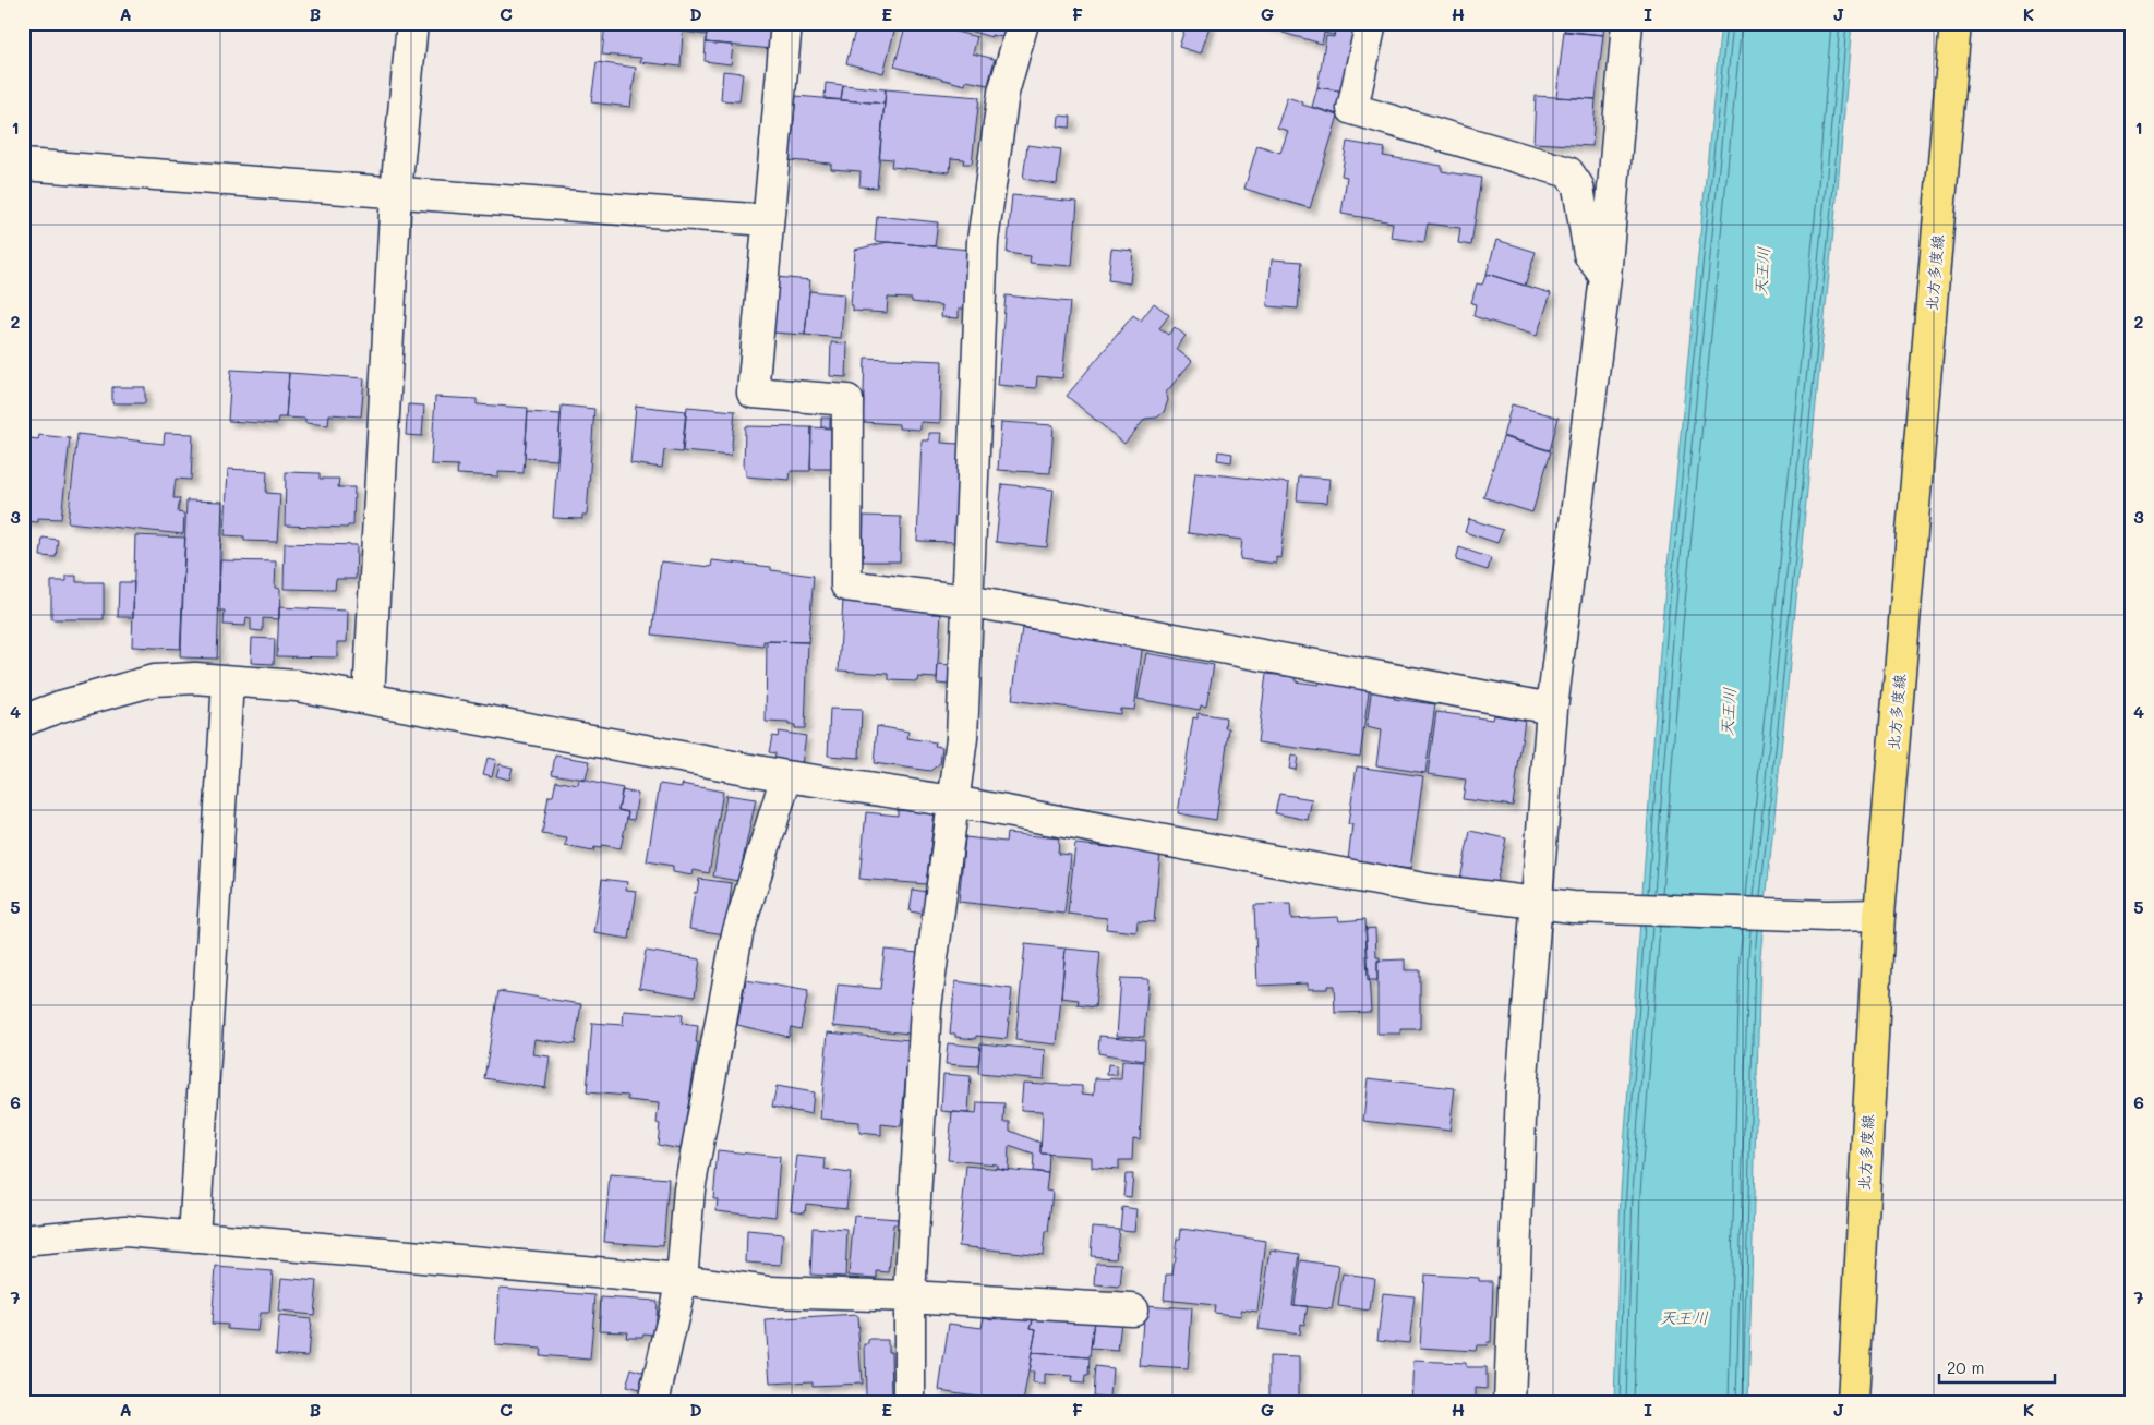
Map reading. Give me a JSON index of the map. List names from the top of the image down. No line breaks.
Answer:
{"streets":{"main road":["北方多度線"]},"water":["天王川"],"scale_bar":"20 m","grid":{"columns":["A","B","C","D","E","F","G","H","I","J","K"],"rows":["1","2","3","4","5","6","7"]}}
